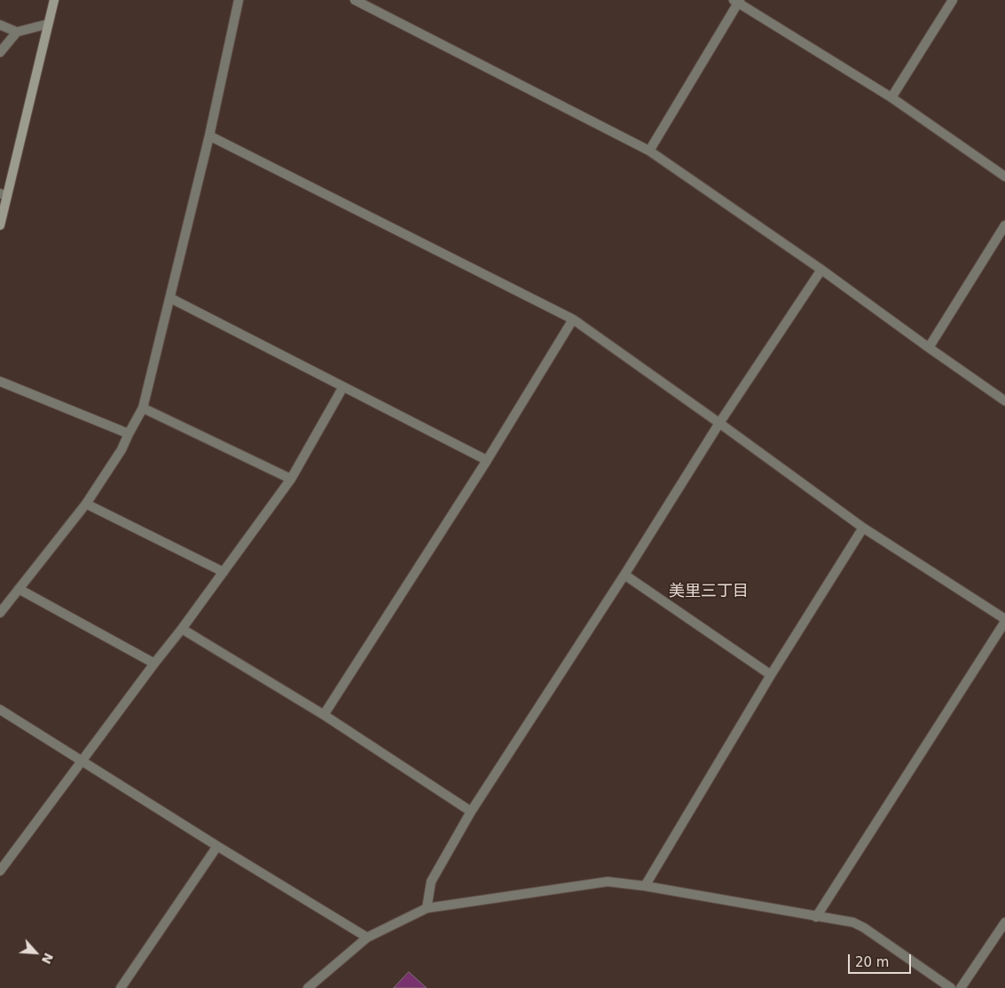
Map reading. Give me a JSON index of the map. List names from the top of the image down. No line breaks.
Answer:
{"districts":["美里三丁目"],"scale_bar":"20 m","north":"bottom right"}
